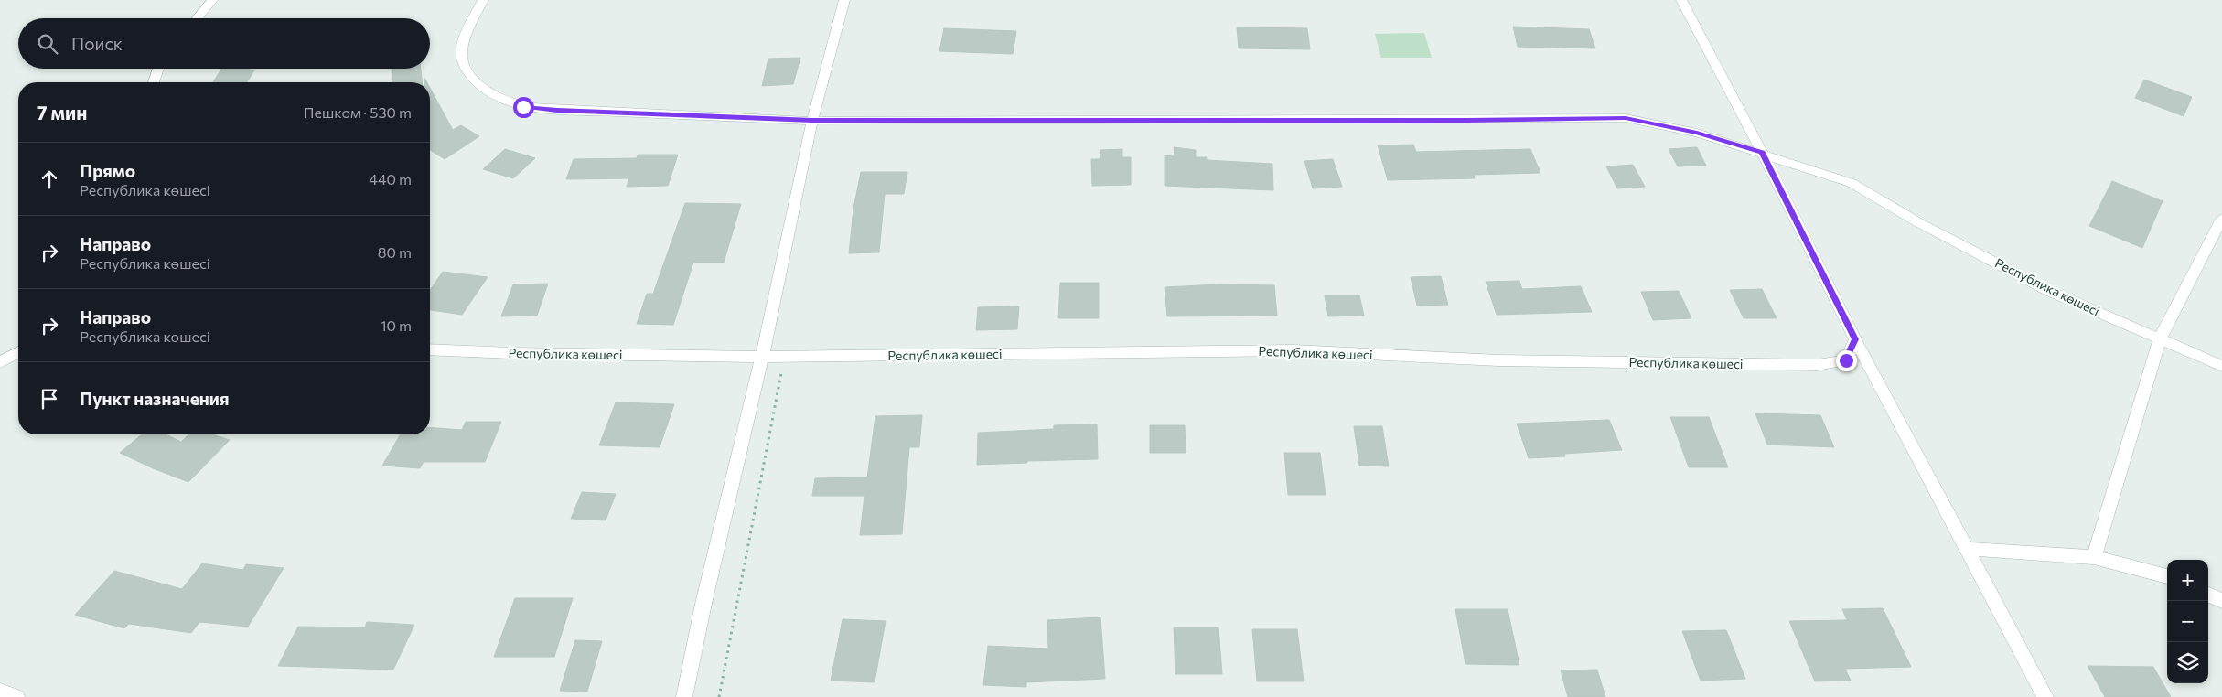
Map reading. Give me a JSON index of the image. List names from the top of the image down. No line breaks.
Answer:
{"streets":{"street":["Республика көшесі"]},"page":{"search":"Поиск","heading":["7 мин","Пешком · 530 m"],"list":[["Прямо","Республика көшесі","440 m"],["Направо","Республика көшесі","80 m"],["Направо","Республика көшесі","10 m"],"Пункт назначения"],"map_buttons":["+","−"]}}
